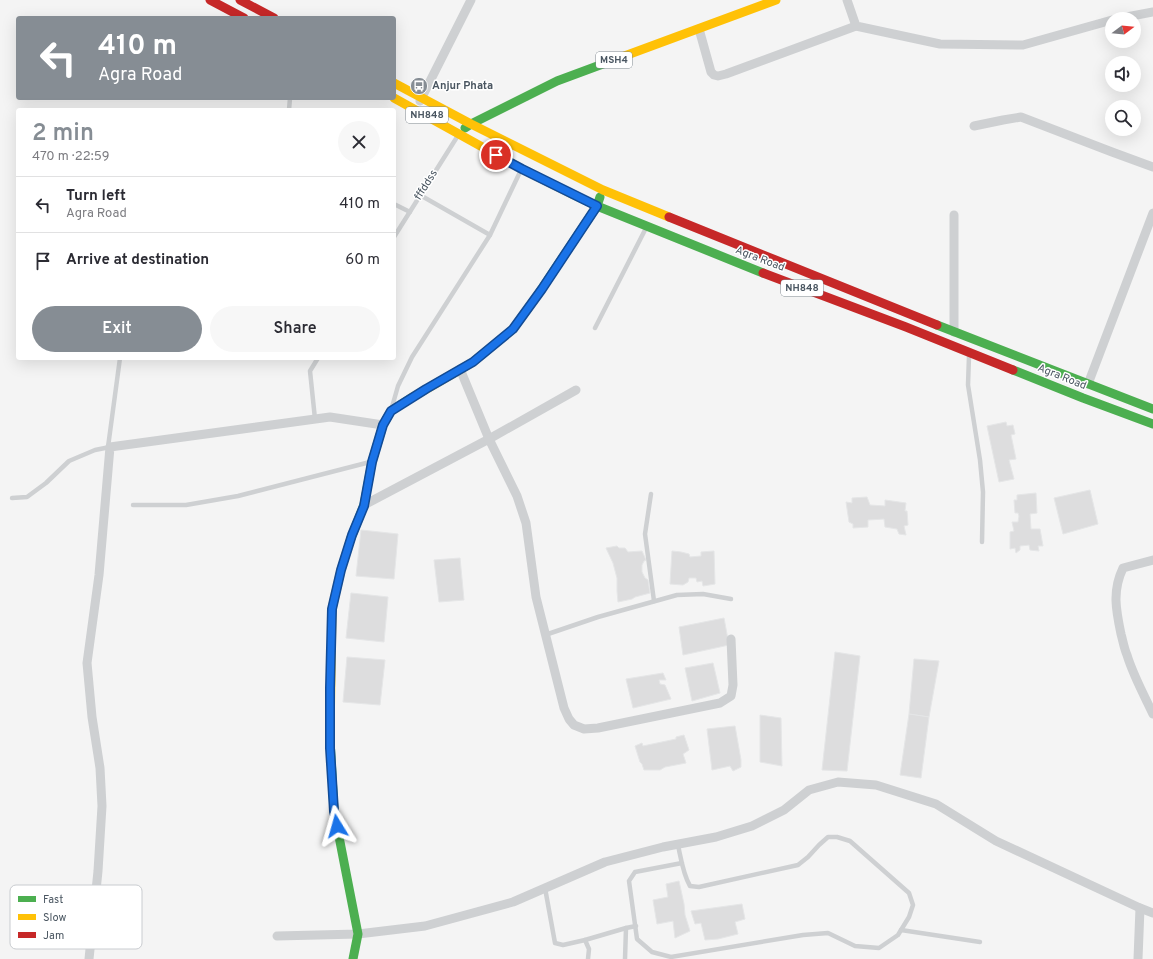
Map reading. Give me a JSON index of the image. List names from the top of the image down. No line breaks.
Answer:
{"streets":{"main road":["MSH4","NH848","Agra Road"],"lane":["fffddss"]},"crossings":[["MSH4","NH848"],["MSH4","fffddss"],["MSH4","Agra Road"],["NH848","Agra Road"],["fffddss","Agra Road"]],"places":{"bus stop":["Anjur Phata"]},"legend":["Fast","Slow","Jam"],"north":"right","page":{"turn":["410 m","Agra Road"],"heading":["2 min","470 m · 22:59"],"list":[{"name":"Turn left","note":"Agra Road","value":"410 m"},{"name":"Arrive at destination","value":"60 m"}],"buttons":["Exit","Share"]}}
